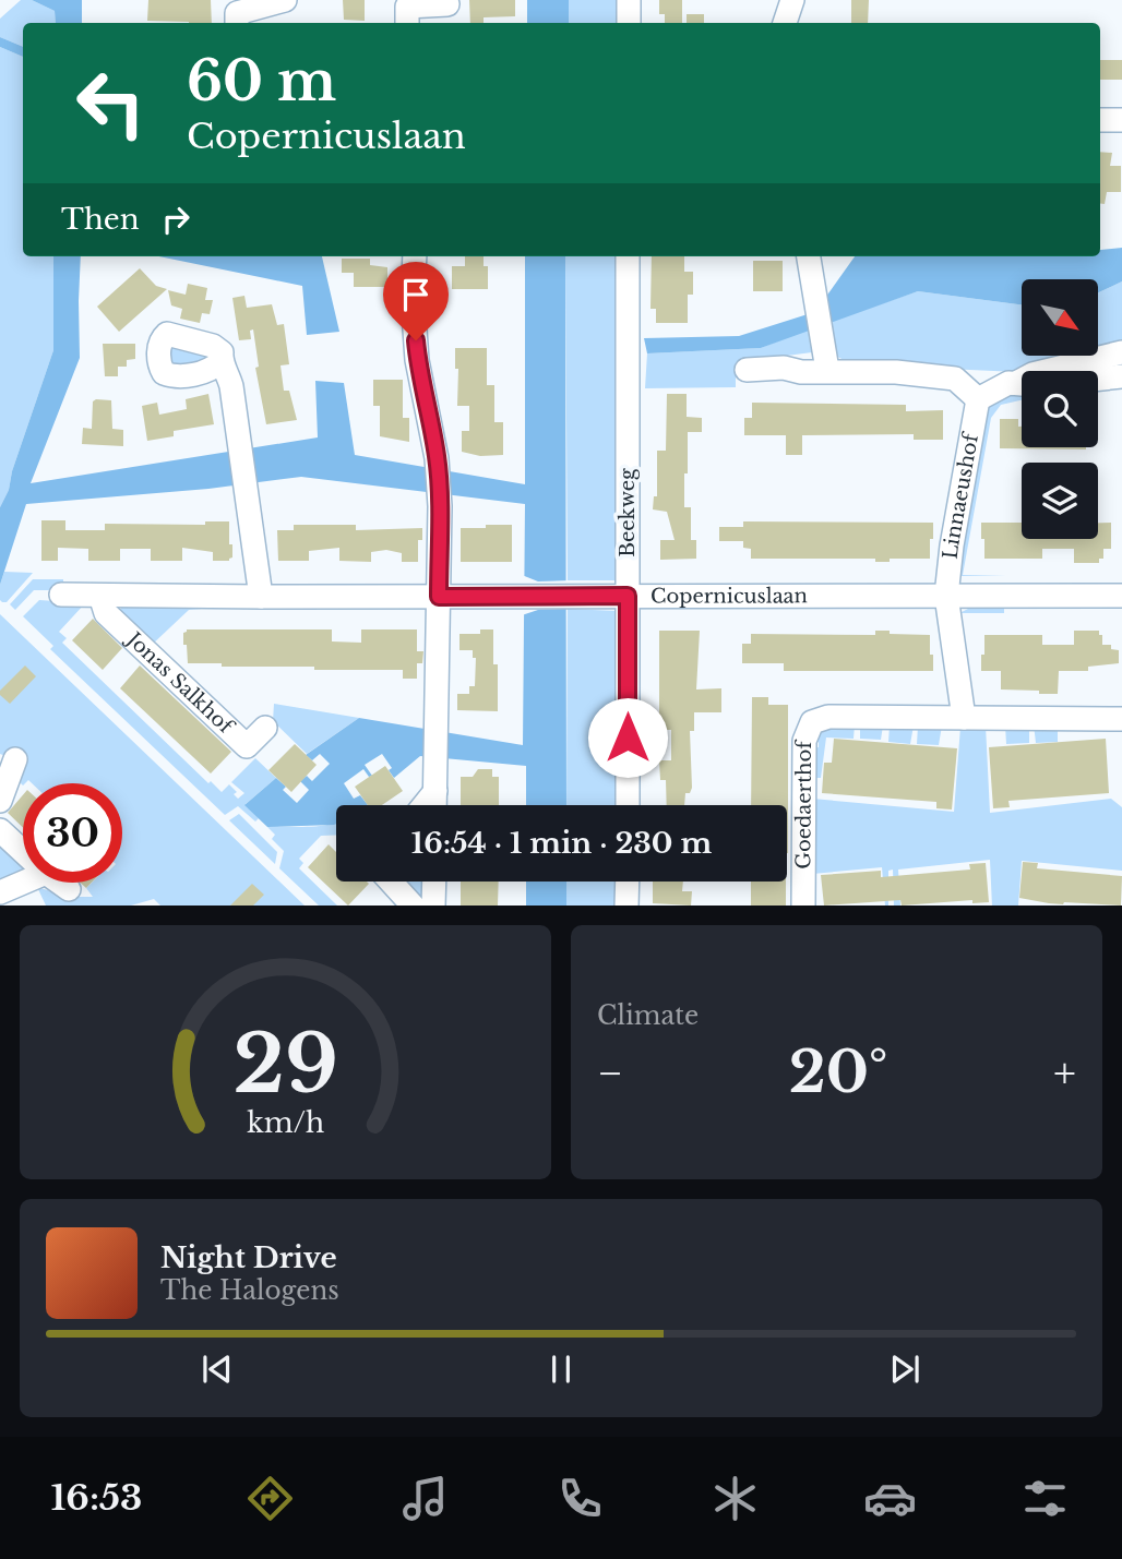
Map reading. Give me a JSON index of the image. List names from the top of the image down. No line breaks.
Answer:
{"streets":{"street":["Linnaeushof","Beekweg","Copernicuslaan","Jonas Salkhof","Goedaerthof"]},"crossings":[["Linnaeushof","Copernicuslaan"],["Beekweg","Copernicuslaan"],["Copernicuslaan","Jonas Salkhof"]],"north":"bottom right","page":{"turn":["60 m","Copernicuslaan"],"then":"Then","limit":"30","trip":"16:54 · 1 min · 230 m","tile":"Climate","heat":["−","20°","+"],"song":["Night Drive","The Halogens"],"tabs":"16:53","gauge":["29","km/h"]}}
